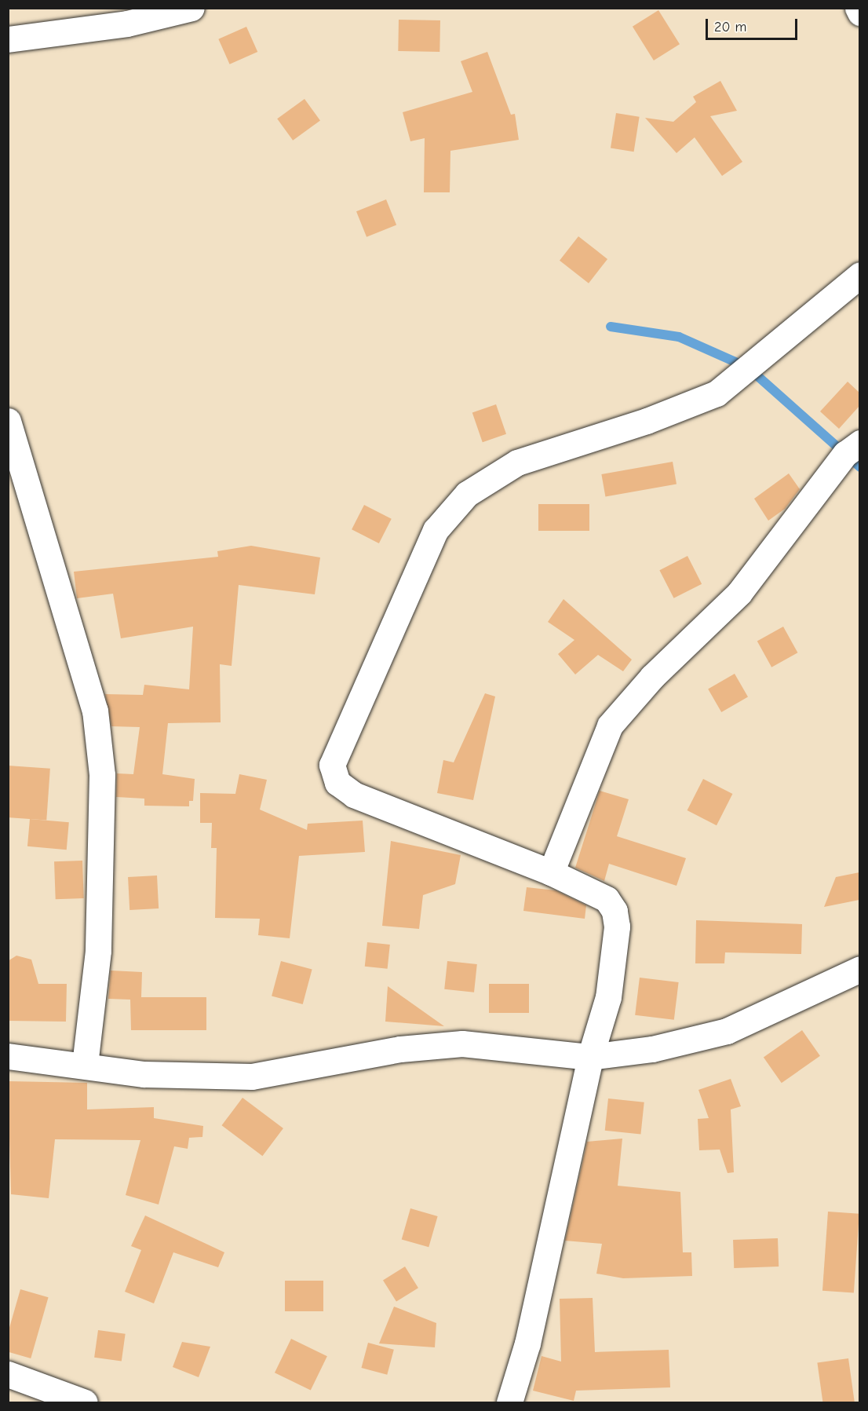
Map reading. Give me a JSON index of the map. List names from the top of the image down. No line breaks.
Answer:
{"scale_bar":"20 m"}
